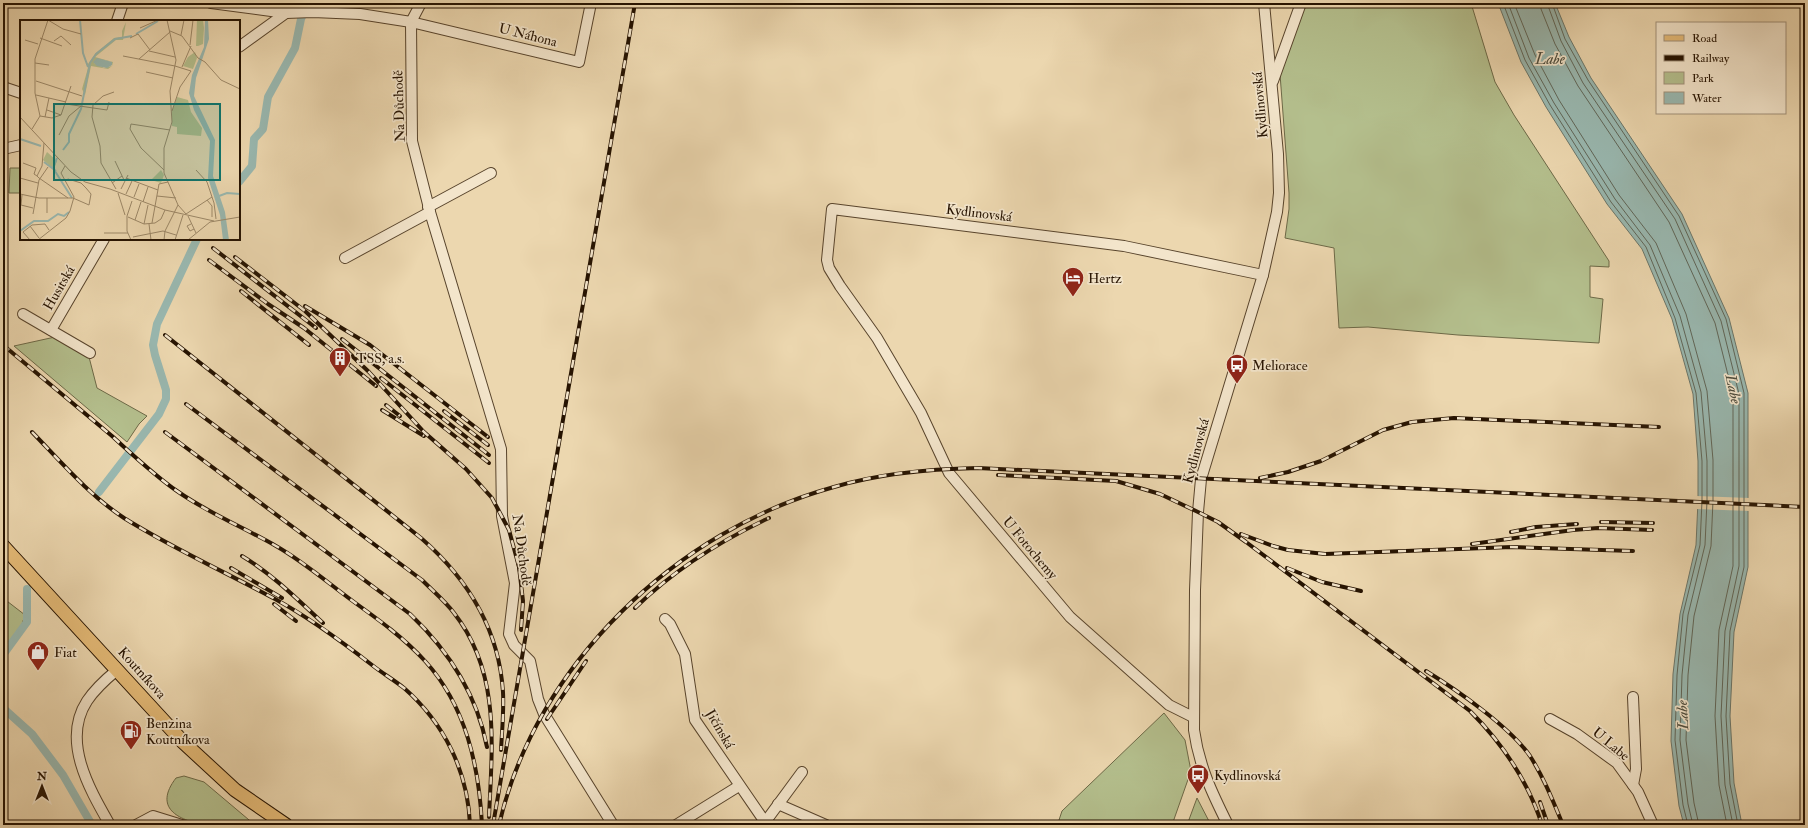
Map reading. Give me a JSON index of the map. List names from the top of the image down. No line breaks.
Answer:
{"streets":{"main road":["Koutníkova"],"street":["U Náhona","Kydlinovská","Na Důchodě","Husitská","U Fotochemy","Jičínská","U Labe"]},"crossings":[["U Náhona","Na Důchodě"],["Kydlinovská","U Fotochemy"]],"water":["Labe"],"places":{"hotel":["Hertz"],"building":["TSS, a.s."],"bus stop":["Meliorace","Kydlinovská"],"shop":["Fiat"],"fuel station":["Benzina Koutníkova"]},"legend":["Road","Railway","Park","Water"],"north":"top"}
